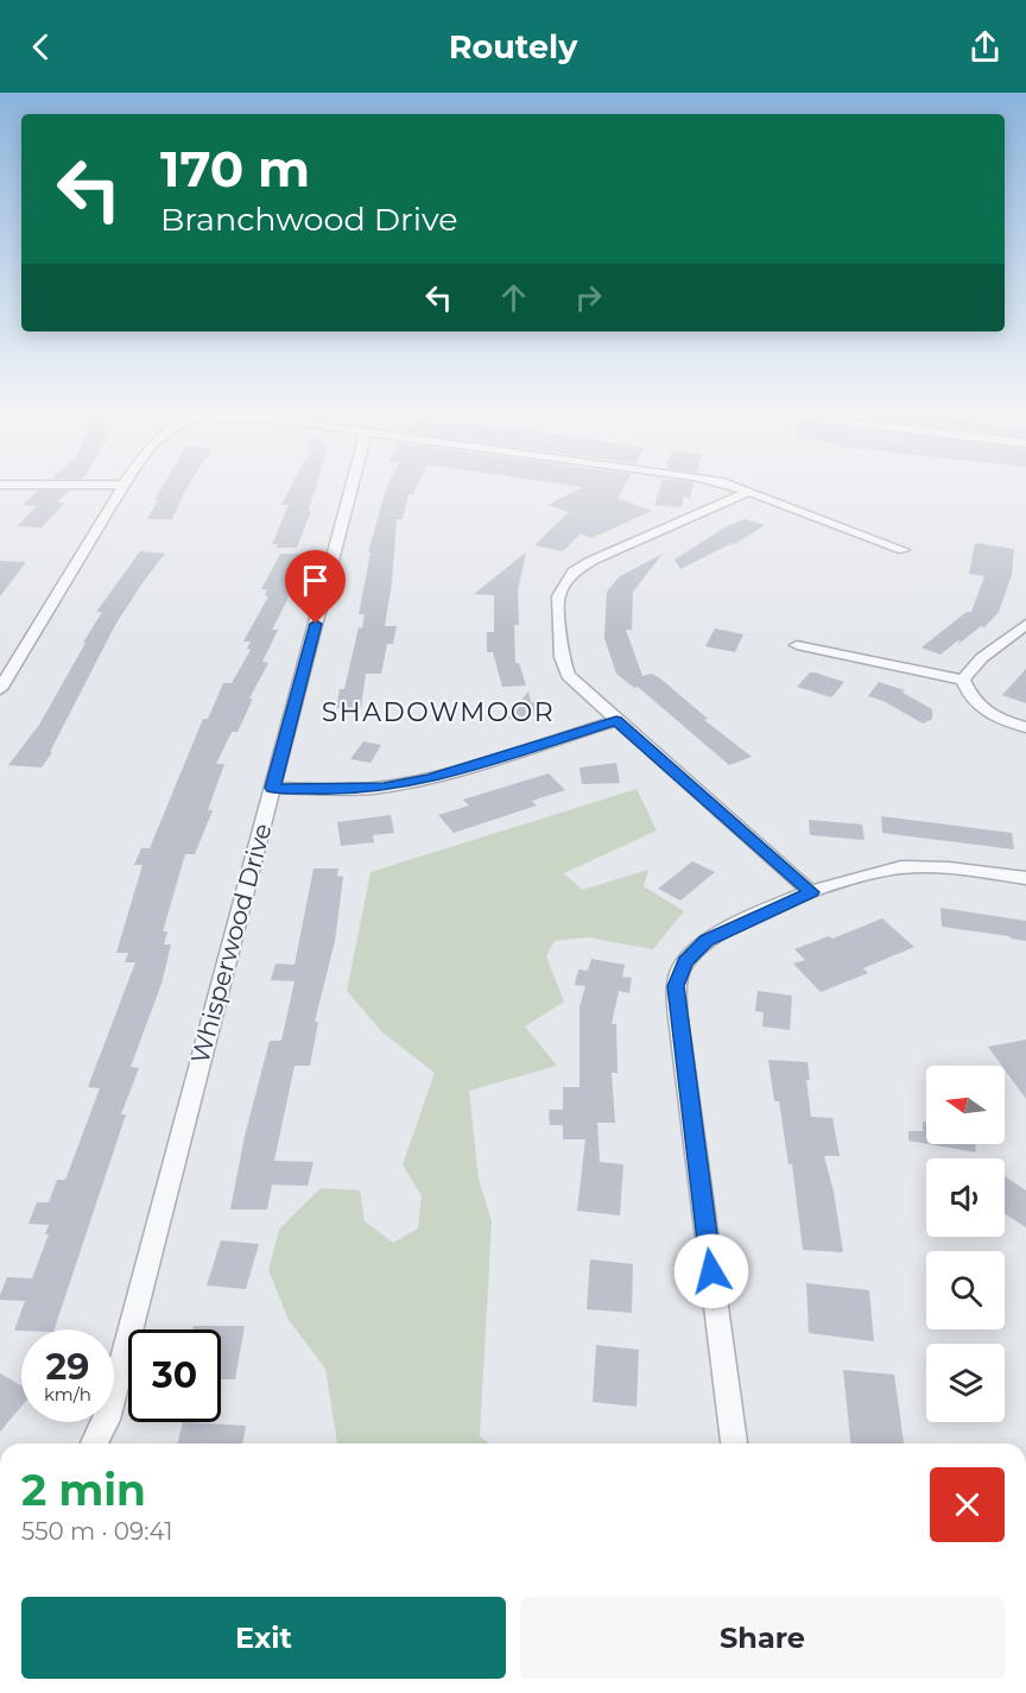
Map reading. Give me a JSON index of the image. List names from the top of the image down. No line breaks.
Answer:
{"streets":{"street":["Whisperwood Drive"]},"districts":["SHADOWMOOR"],"north":"left","page":{"header":"Routely","turn":["170 m","Branchwood Drive"],"speed":"29 km/h","limit":"30","heading":["2 min","550 m · 09:41"],"buttons":["Exit","Share"]}}
